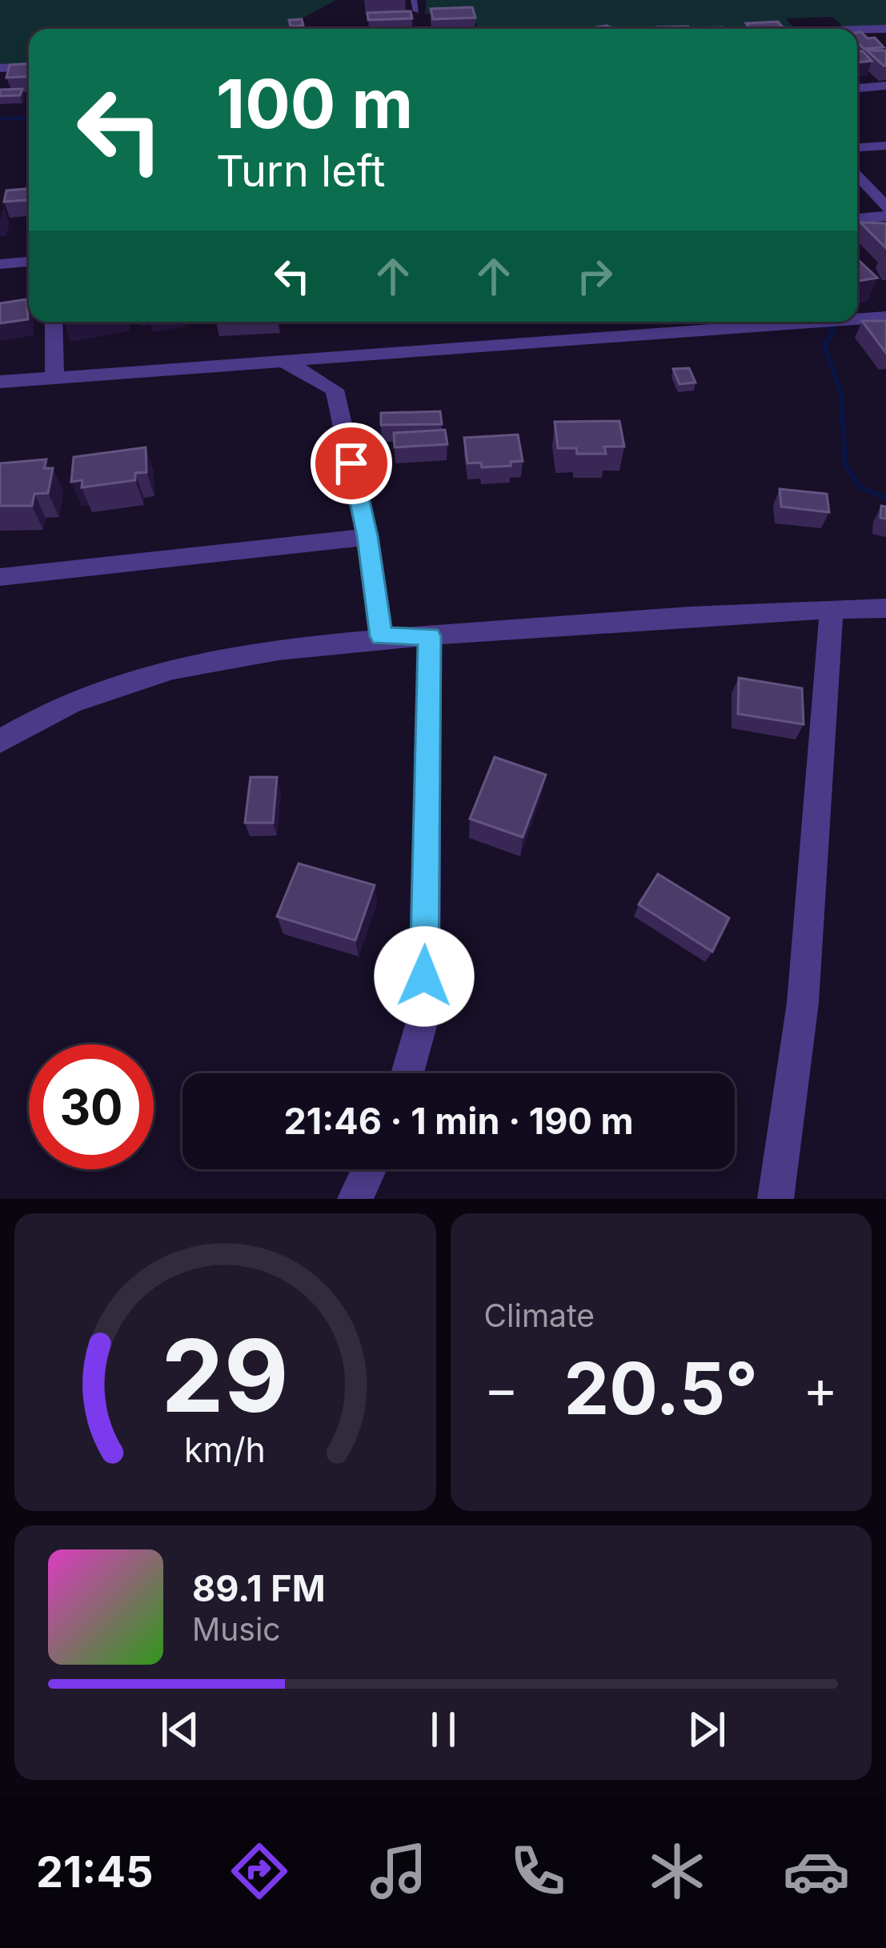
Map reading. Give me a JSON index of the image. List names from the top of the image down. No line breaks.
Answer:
{"page":{"turn":["100 m","Turn left"],"limit":"30","trip":"21:46 · 1 min · 190 m","tile":"Climate","heat":["−","20.5°","+"],"song":["89.1 FM","Music"],"tabs":"21:45","gauge":["29","km/h"]}}
